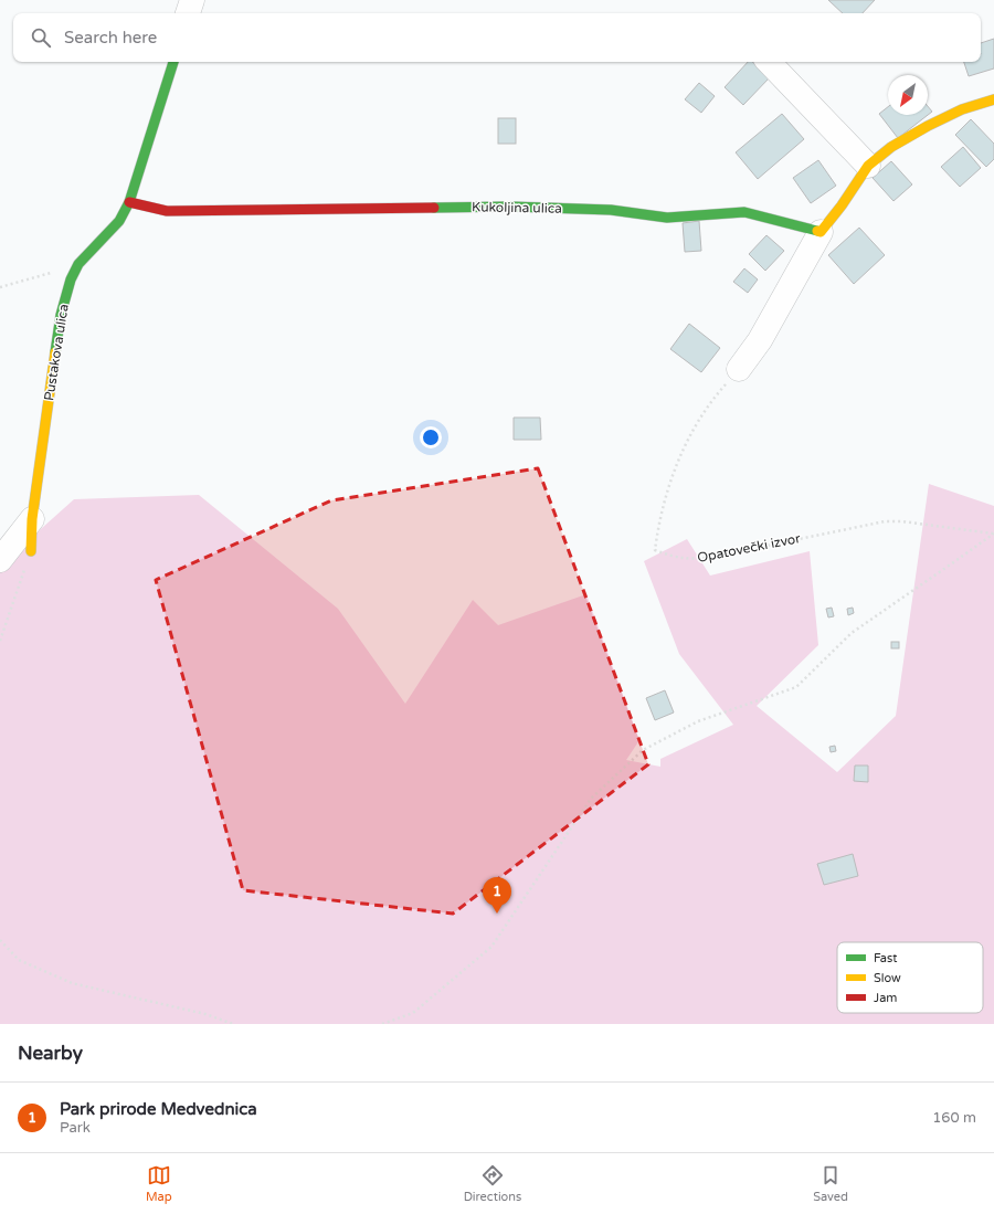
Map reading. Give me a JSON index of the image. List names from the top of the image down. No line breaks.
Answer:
{"streets":{"street":["Kukoljina ulica","Pustakova ulica"],"path":["Opatovečki izvor"]},"crossings":[["Kukoljina ulica","Pustakova ulica"]],"legend":["Fast","Slow","Jam"],"north":"bottom left","page":{"search":"Search here","pins":"1","heading":"Nearby","list":[{"mark":"1","name":"Park prirode Medvednica","note":"Park","value":"160 m"}],"nav":["Map","Directions","Saved"]}}
